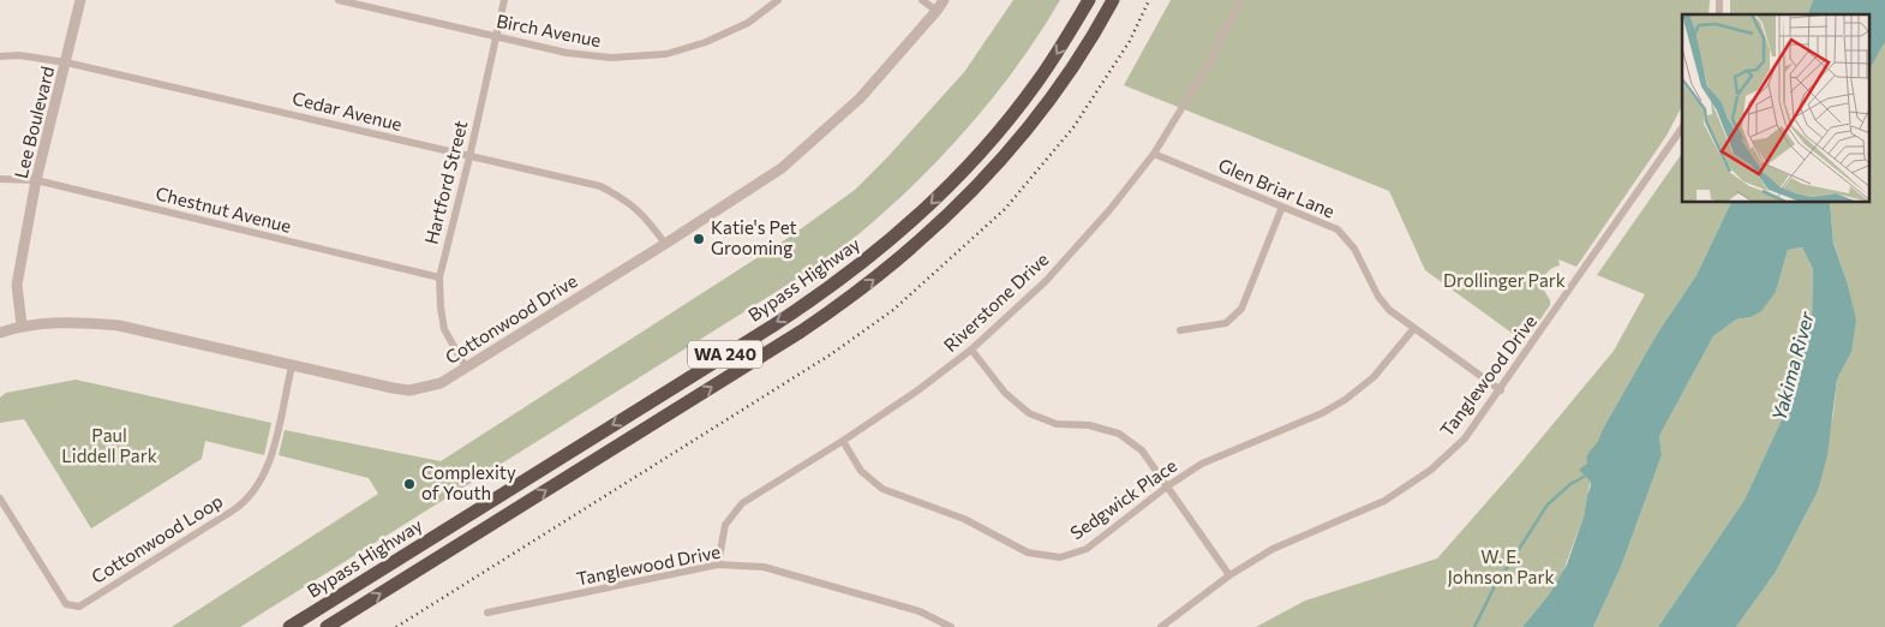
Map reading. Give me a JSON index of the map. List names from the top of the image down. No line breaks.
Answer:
{"streets":{"highway":["Bypass Highway","WA 240"],"street":["Birch Avenue","Cedar Avenue","Lee Boulevard","Hartford Street","Glen Briar Lane","Chestnut Avenue","Riverstone Drive","Cottonwood Drive","Tanglewood Drive","Sedgwick Place","Cottonwood Loop"]},"crossings":[["Birch Avenue","Hartford Street"],["Cedar Avenue","Lee Boulevard"],["Cedar Avenue","Hartford Street"],["Cedar Avenue","Cottonwood Drive"],["Lee Boulevard","Chestnut Avenue"],["Lee Boulevard","Cottonwood Drive"],["Hartford Street","Chestnut Avenue"],["Hartford Street","Cottonwood Drive"],["Glen Briar Lane","Riverstone Drive"],["Glen Briar Lane","Tanglewood Drive"],["Glen Briar Lane","Sedgwick Place"],["Riverstone Drive","Tanglewood Drive"],["Riverstone Drive","Sedgwick Place"],["Cottonwood Drive","Cottonwood Loop"]],"water":["Yakima River"],"parks":["Drollinger Park","Paul Liddell Park","W. E. Johnson Park"],"places":["Katie's Pet Grooming","Complexity of Youth"]}
